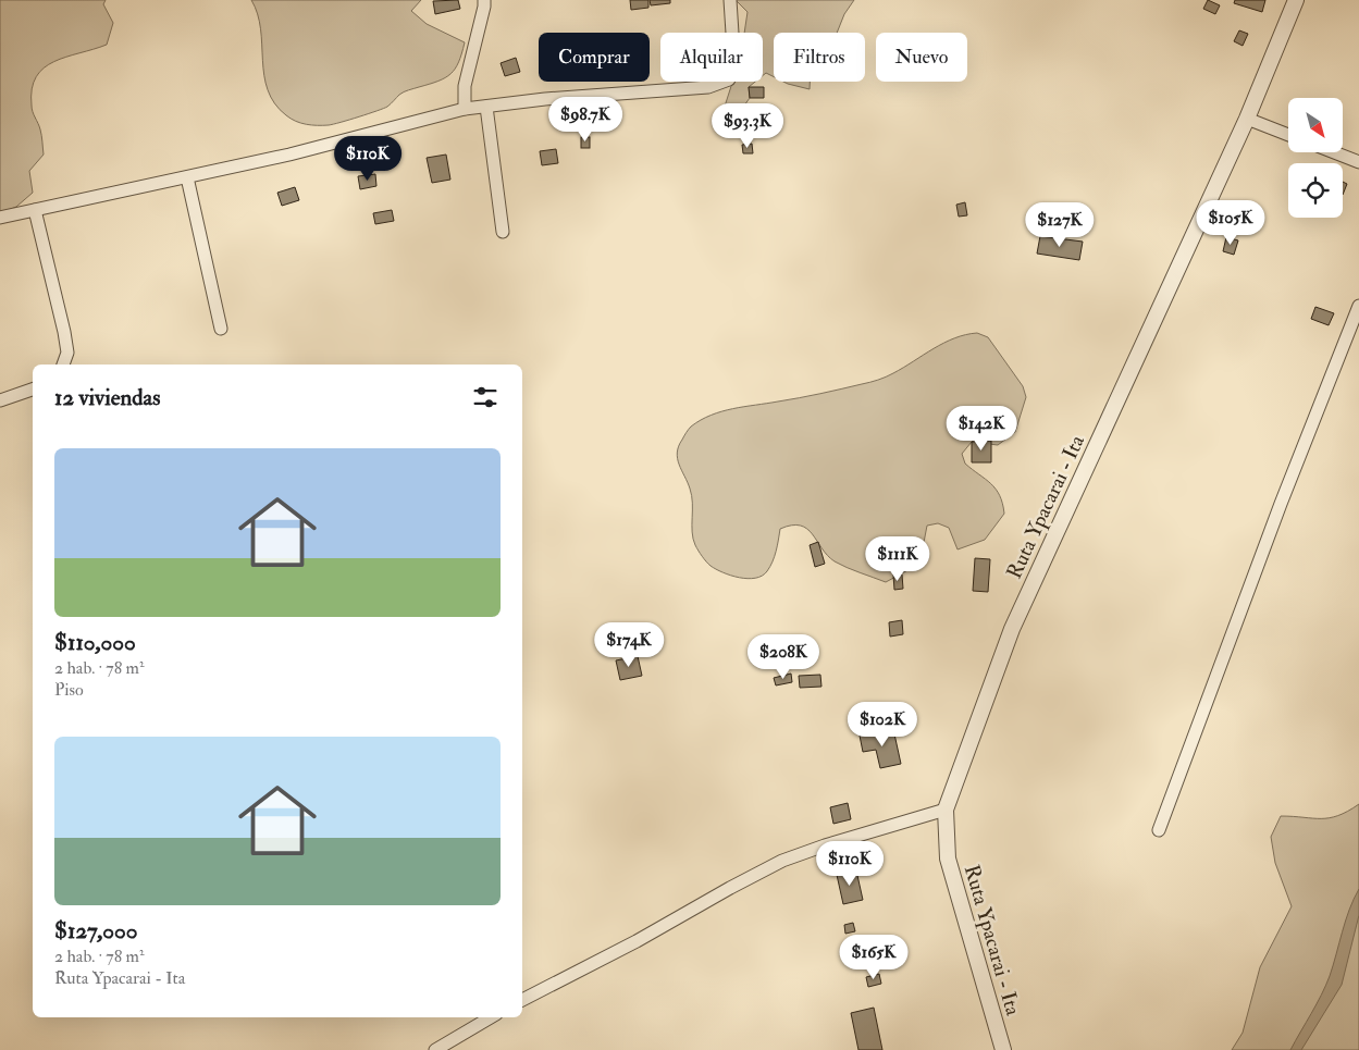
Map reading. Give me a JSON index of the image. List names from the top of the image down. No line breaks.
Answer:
{"streets":{"street":["Ruta Ypacarai - Ita"]},"north":"bottom right","page":{"chip":["Comprar","Alquilar","Filtros","Nuevo"],"price":["$98.7K","$93.3K","$110K","$105K","$127K","$142K","$111K","$174K","$208K","$102K","$110K","$165K"],"heading":"12 viviendas","list":[{"name":"$110,000","note":"2 hab. · 78 m² · Piso"},{"name":"$127,000","note":"2 hab. · 78 m² · Ruta Ypacarai - Ita"}]}}
